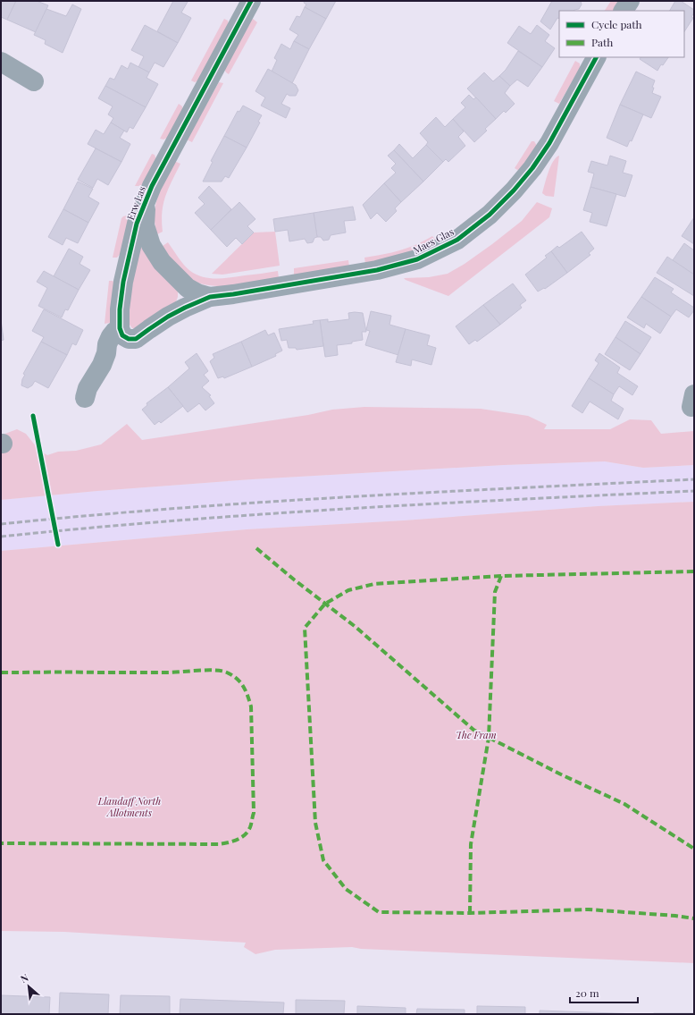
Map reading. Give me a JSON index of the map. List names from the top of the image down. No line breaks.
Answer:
{"streets":{"street":["Erw Las","Maes Glas"]},"crossings":[["Erw Las","Maes Glas"]],"parks":["The Fram","Llandaff North Allotments"],"legend":["Cycle path","Path"],"scale_bar":"20 m","north":"top left"}
